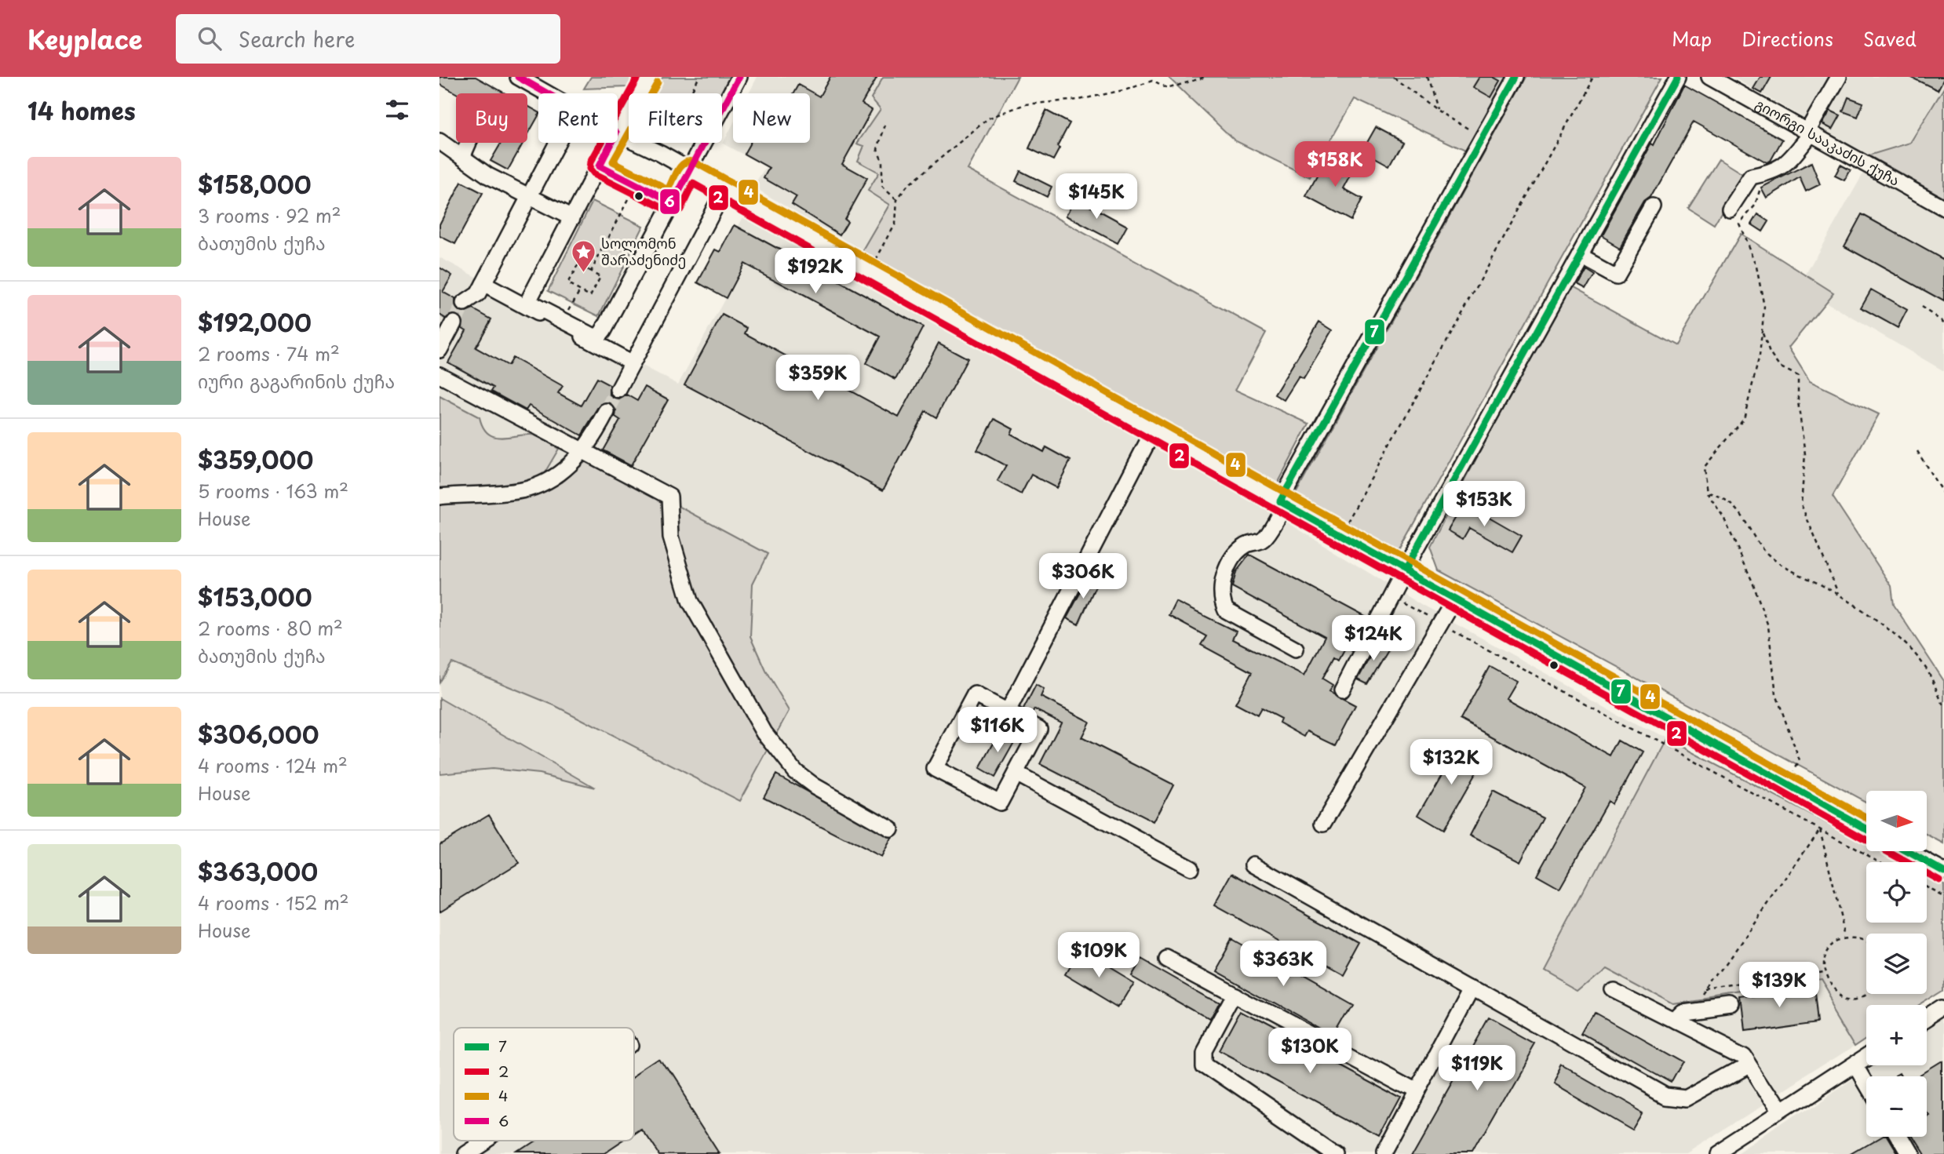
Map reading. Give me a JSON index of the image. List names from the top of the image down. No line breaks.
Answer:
{"streets":{"street":["გიორგი სააკაძის ქუჩა"]},"places":{"place":["სოლომონ შარაძენიძე"]},"lines":["transit line 7","transit line 2","transit line 6","transit line 4"],"legend":["7","2","4","6"],"north":"right","page":{"header":"Keyplace","search":"Search here","nav":["Map","Directions","Saved"],"heading":"14 homes","chip":["Buy","Rent","Filters","New"],"price":["$158K","$145K","$192K","$359K","$153K","$306K","$124K","$116K","$132K","$109K","$363K","$139K","$130K","$119K"],"list":[{"name":"$158,000","note":"3 rooms · 92 m² · ბათუმის ქუჩა"},{"name":"$192,000","note":"2 rooms · 74 m² · იური გაგარინის ქუჩა"},{"name":"$359,000","note":"5 rooms · 163 m² · House"},{"name":"$153,000","note":"2 rooms · 80 m² · ბათუმის ქუჩა"},{"name":"$306,000","note":"4 rooms · 124 m² · House"},{"name":"$363,000","note":"4 rooms · 152 m² · House"}],"map_buttons":["+","−"]}}
